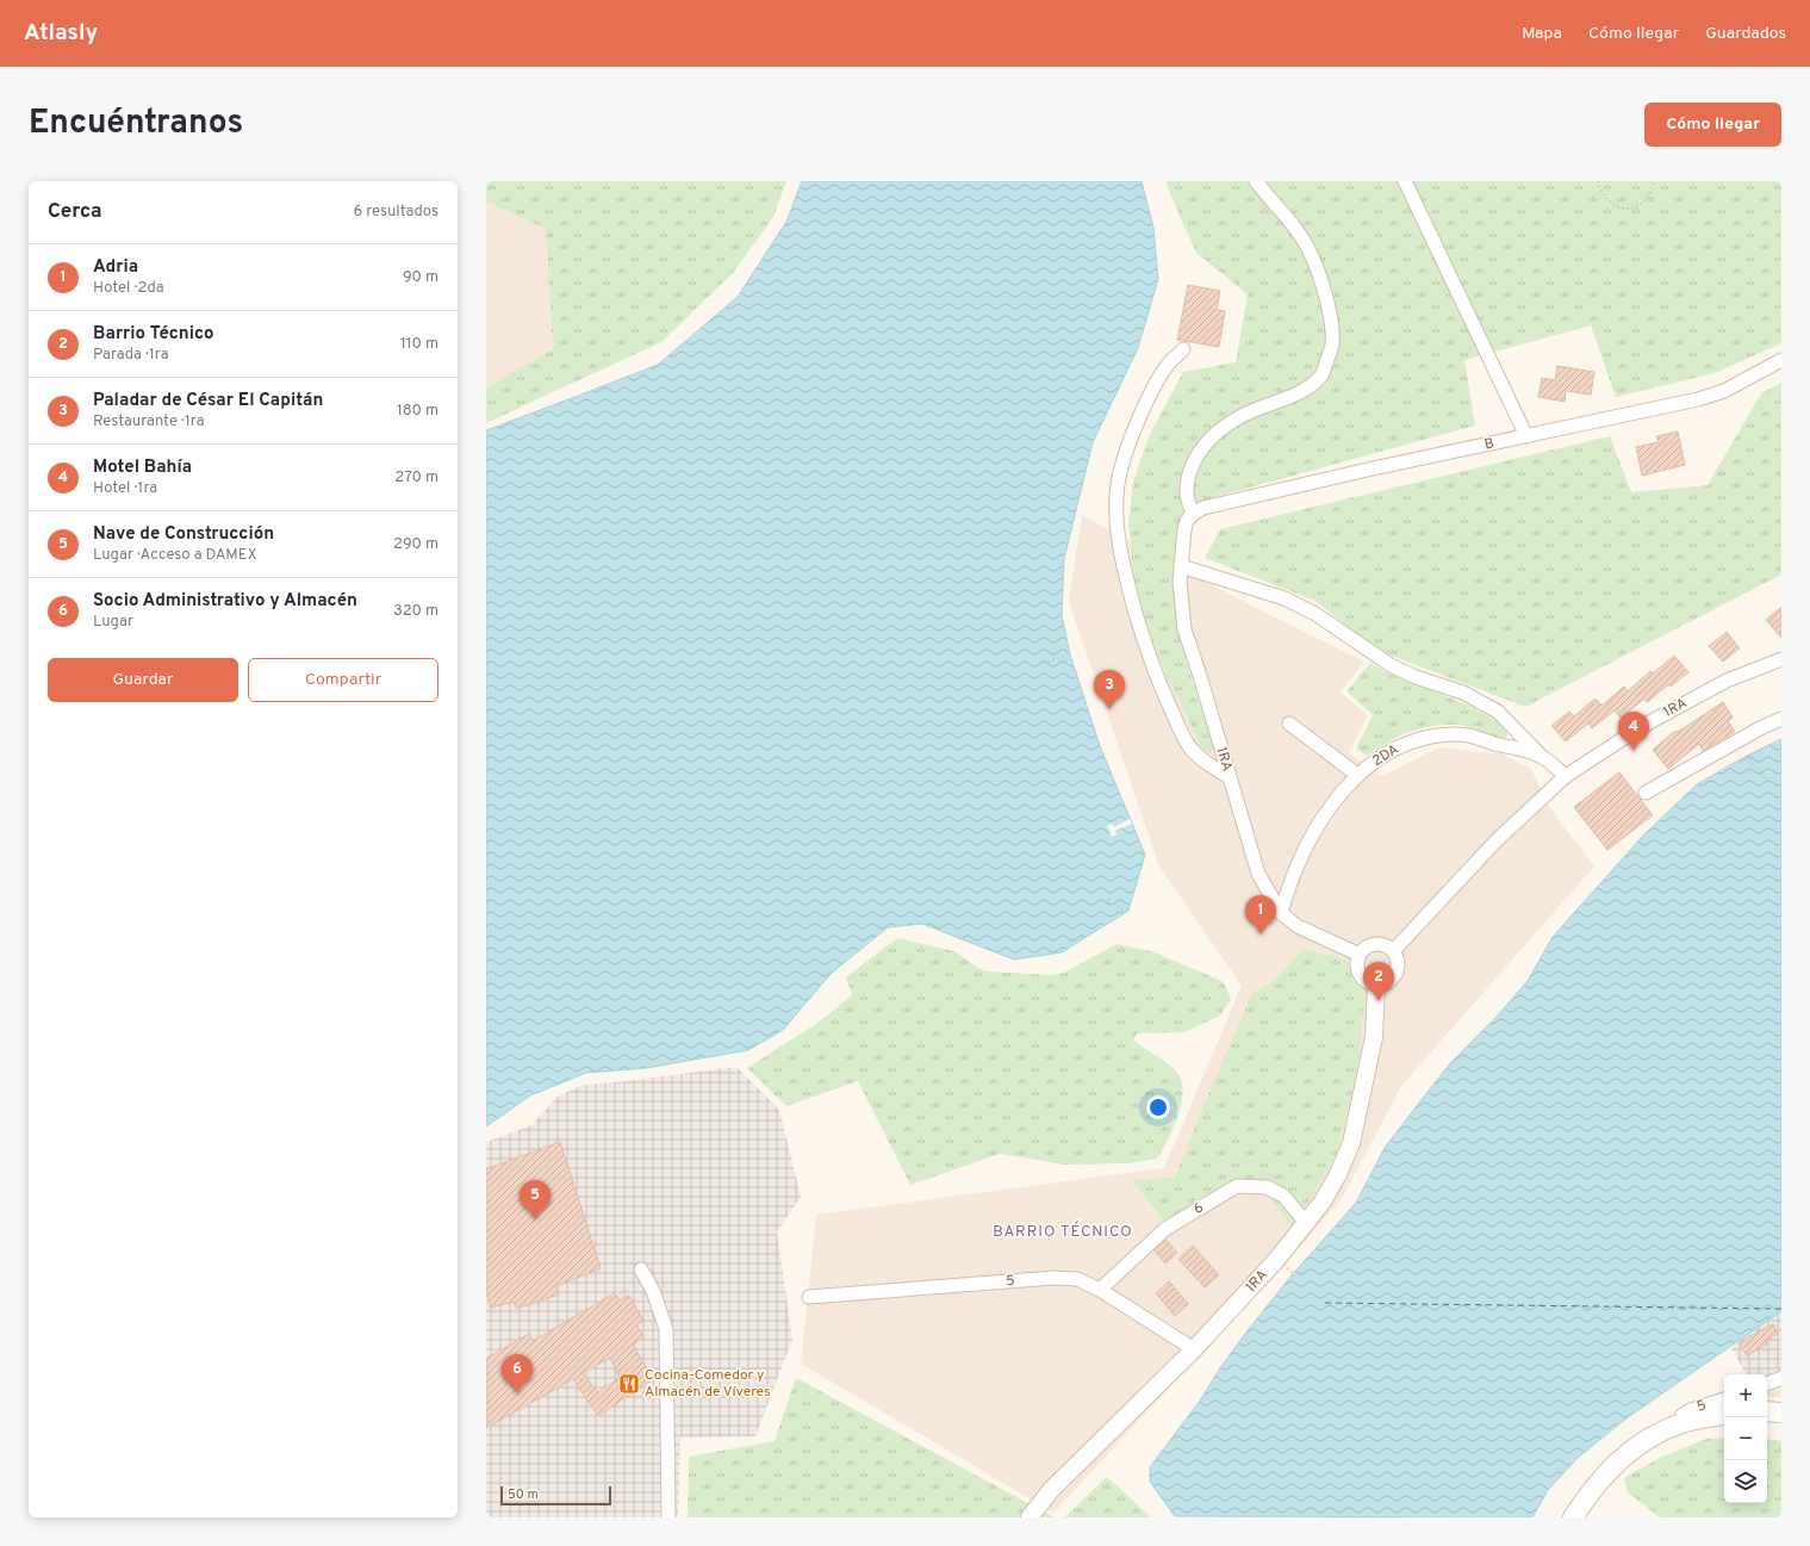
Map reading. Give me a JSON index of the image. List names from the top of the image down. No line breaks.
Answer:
{"streets":{"street":["B","1RA","2DA","6","5"]},"crossings":[["B","1RA"],["1RA","2DA"],["1RA","6"],["1RA","5"],["6","5"]],"districts":["BARRIO TÉCNICO"],"places":{"restaurant":["Cocina-Comedor y Almacén de Víveres"]},"scale_bar":"50 m","page":{"header":"Atlasly","nav":["Mapa","Cómo llegar","Guardados"],"title":"Encuéntranos","buttons":["Cómo llegar",["Guardar","Compartir"]],"heading":["Cerca","6 resultados"],"list":[{"mark":"1","name":"Adria","note":"Hotel · 2da","value":"90 m"},{"mark":"2","name":"Barrio Técnico","note":"Parada · 1ra","value":"110 m"},{"mark":"3","name":"Paladar de César El Capitán","note":"Restaurante · 1ra","value":"180 m"},{"mark":"4","name":"Motel Bahía","note":"Hotel · 1ra","value":"270 m"},{"mark":"5","name":"Nave de Construcción","note":"Lugar · Acceso a DAMEX","value":"290 m"},{"mark":"6","name":"Socio Administrativo y Almacén","note":"Lugar","value":"320 m"}],"pins":["3","4","1","2","5","6"],"map_buttons":["+","−"],"scale":"50 m"}}
